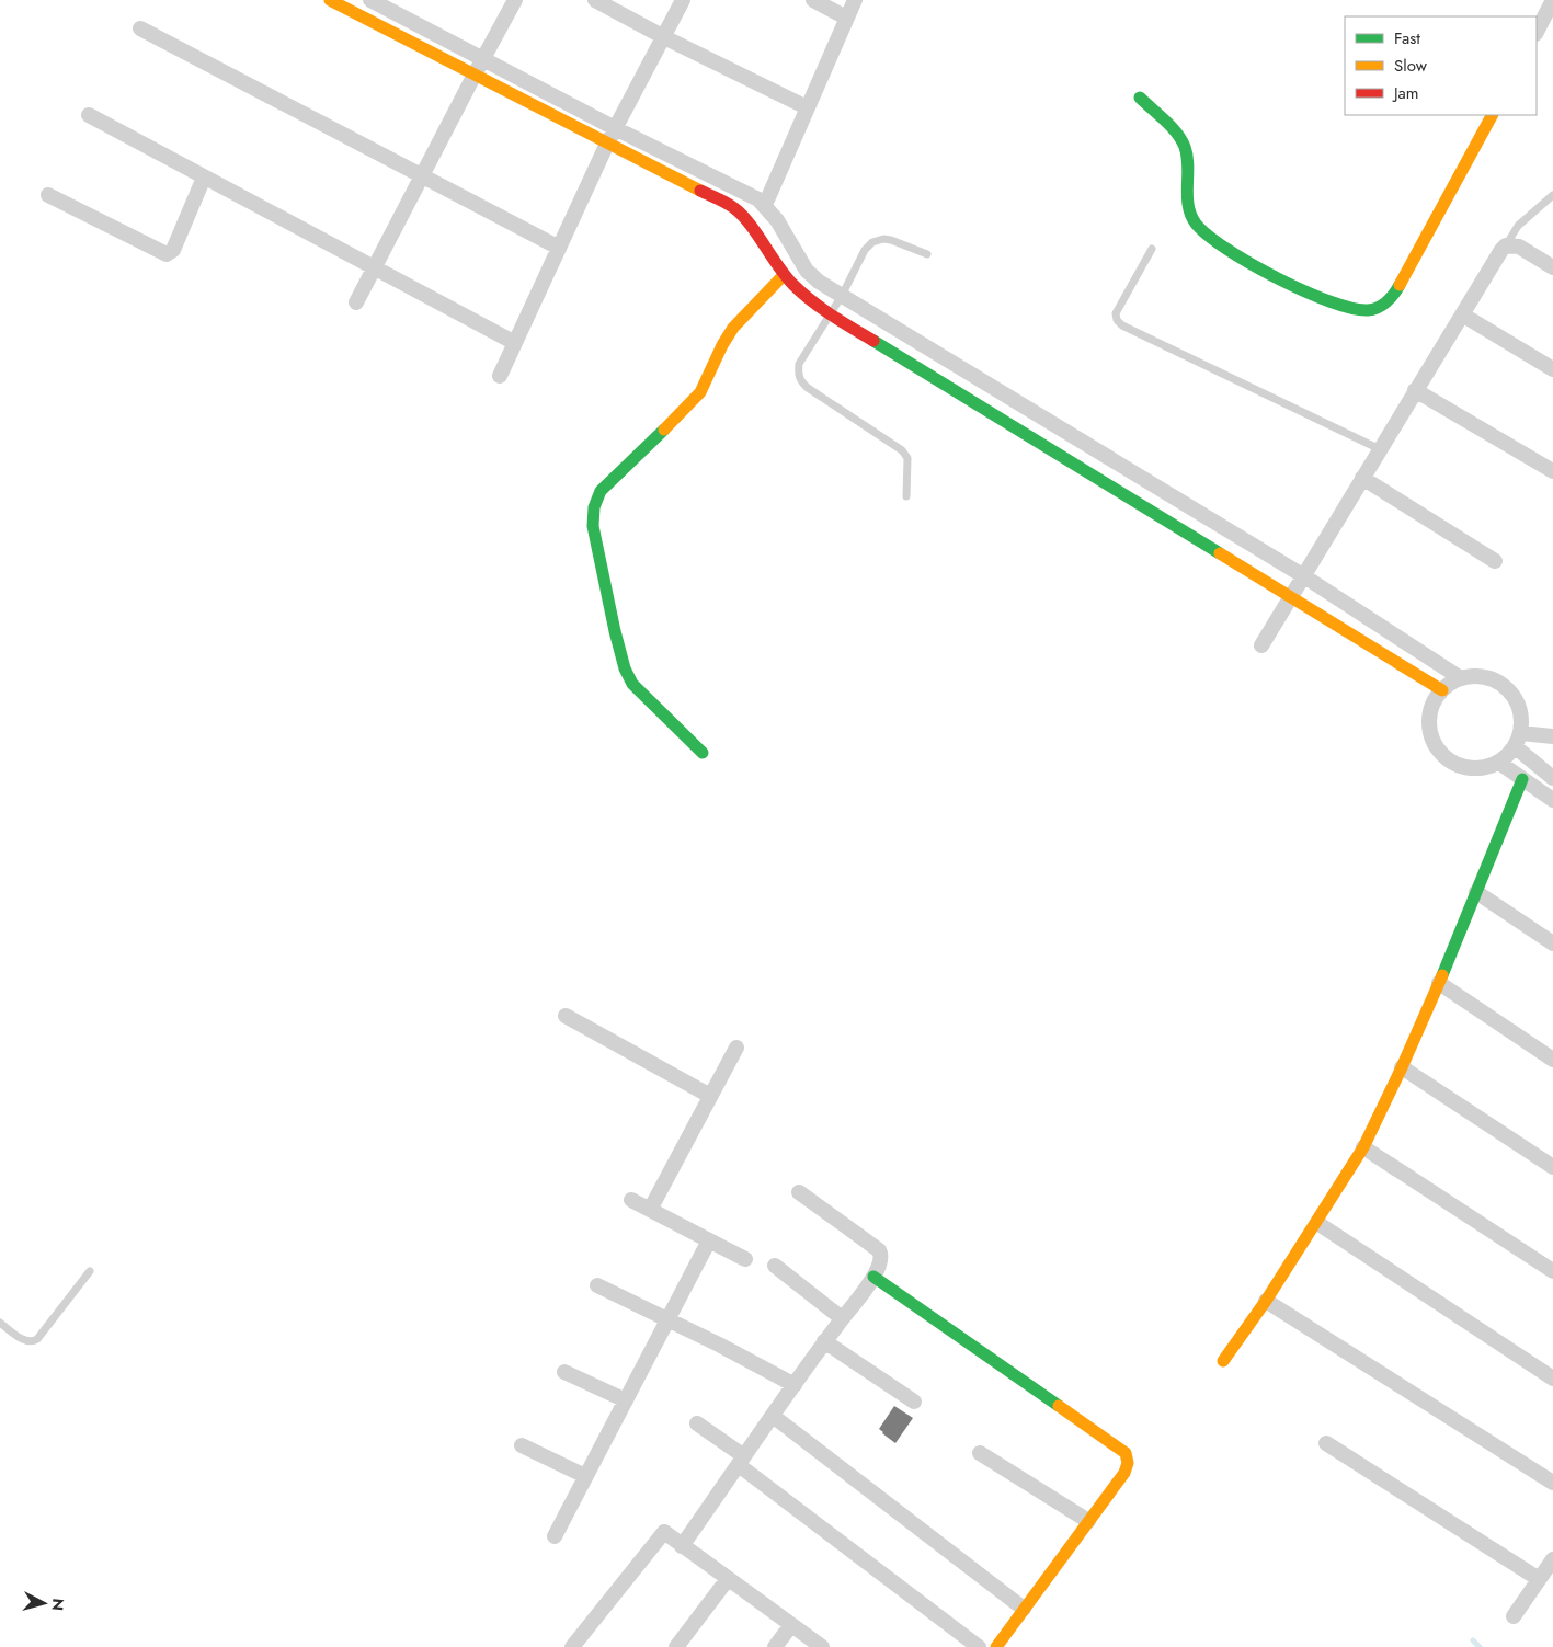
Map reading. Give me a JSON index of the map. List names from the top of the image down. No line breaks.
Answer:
{"legend":["Fast","Slow","Jam"],"north":"right"}
